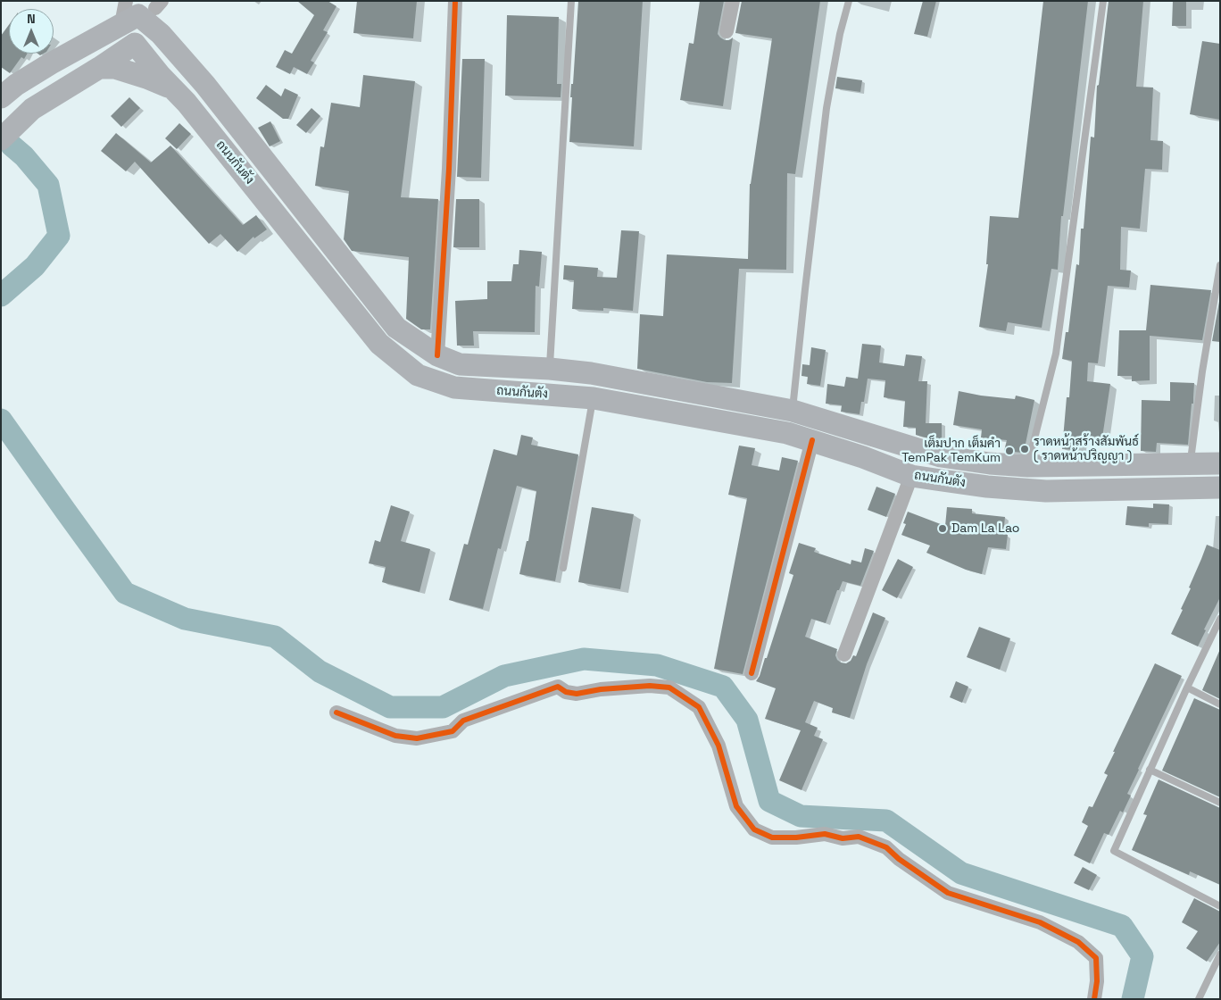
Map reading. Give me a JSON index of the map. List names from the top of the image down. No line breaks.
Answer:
{"streets":{"main road":["ถนนกันตัง"]},"places":["ราดหน้าสร้างสัมพันธ์ ( ราดหน้าปริญญา )","เต็มปาก เต็มคำ TemPak TemKum","Dam La Lao"],"north":"top"}
